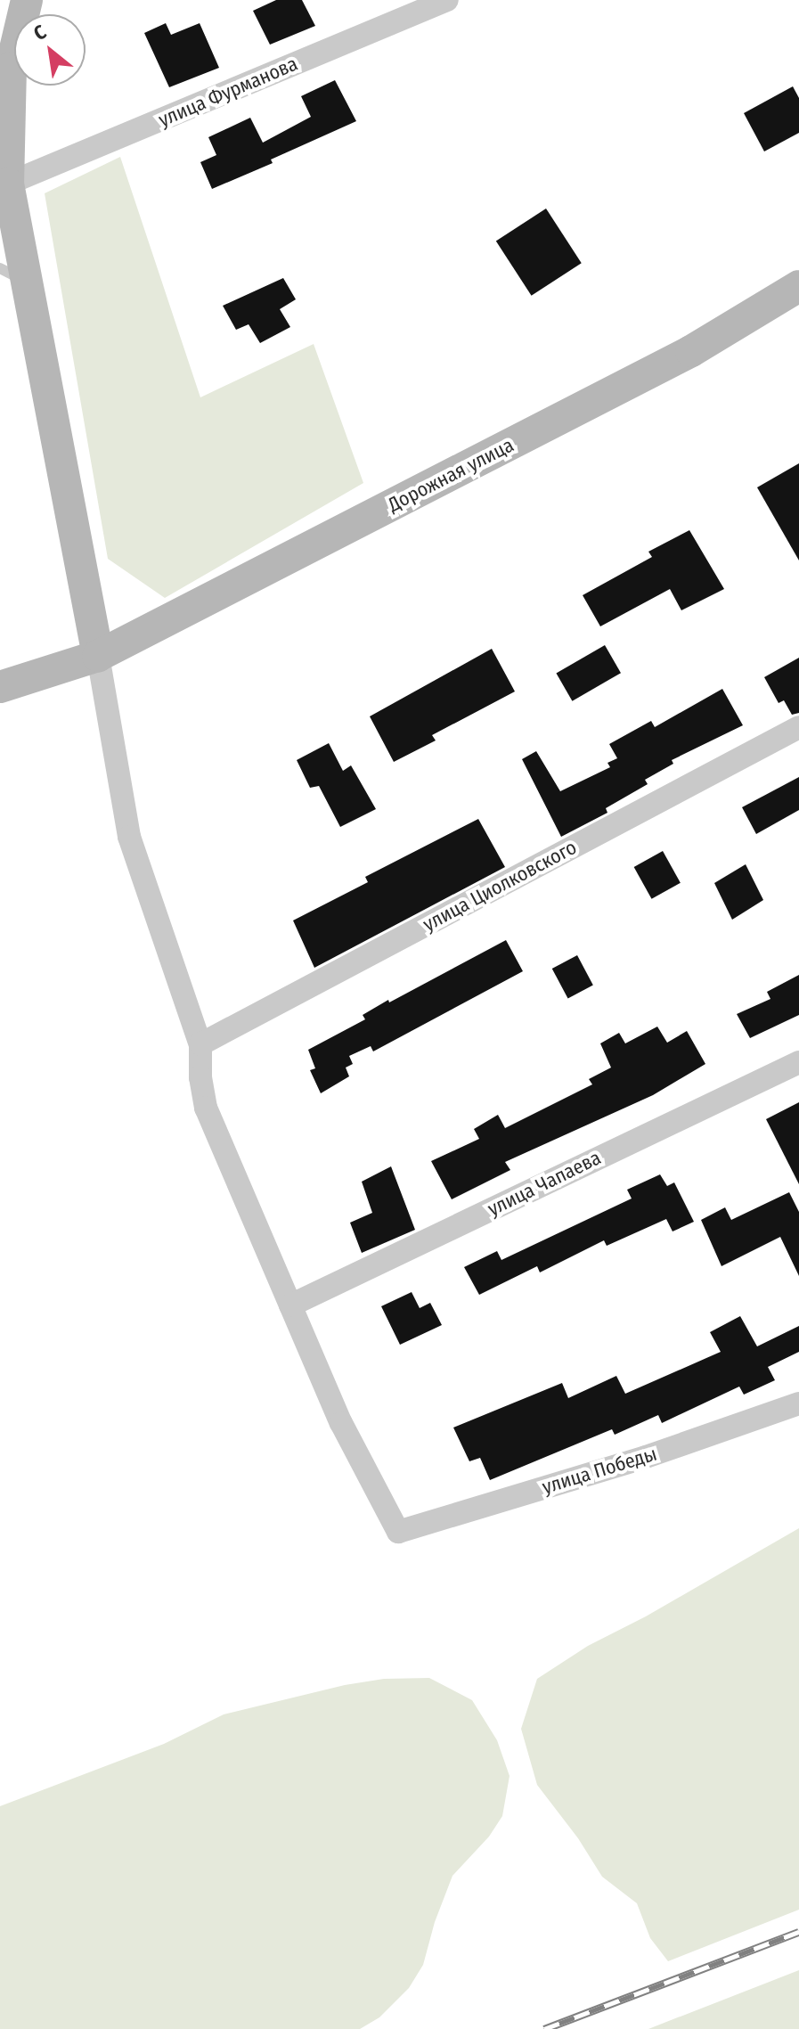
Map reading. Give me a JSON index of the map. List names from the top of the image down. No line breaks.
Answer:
{"streets":{"main road":["Дорожная улица"],"street":["улица Фурманова","улица Циолковского","улица Чапаева","улица Победы"]},"crossings":[["улица Чапаева","улица Победы"]],"north":"top left"}
